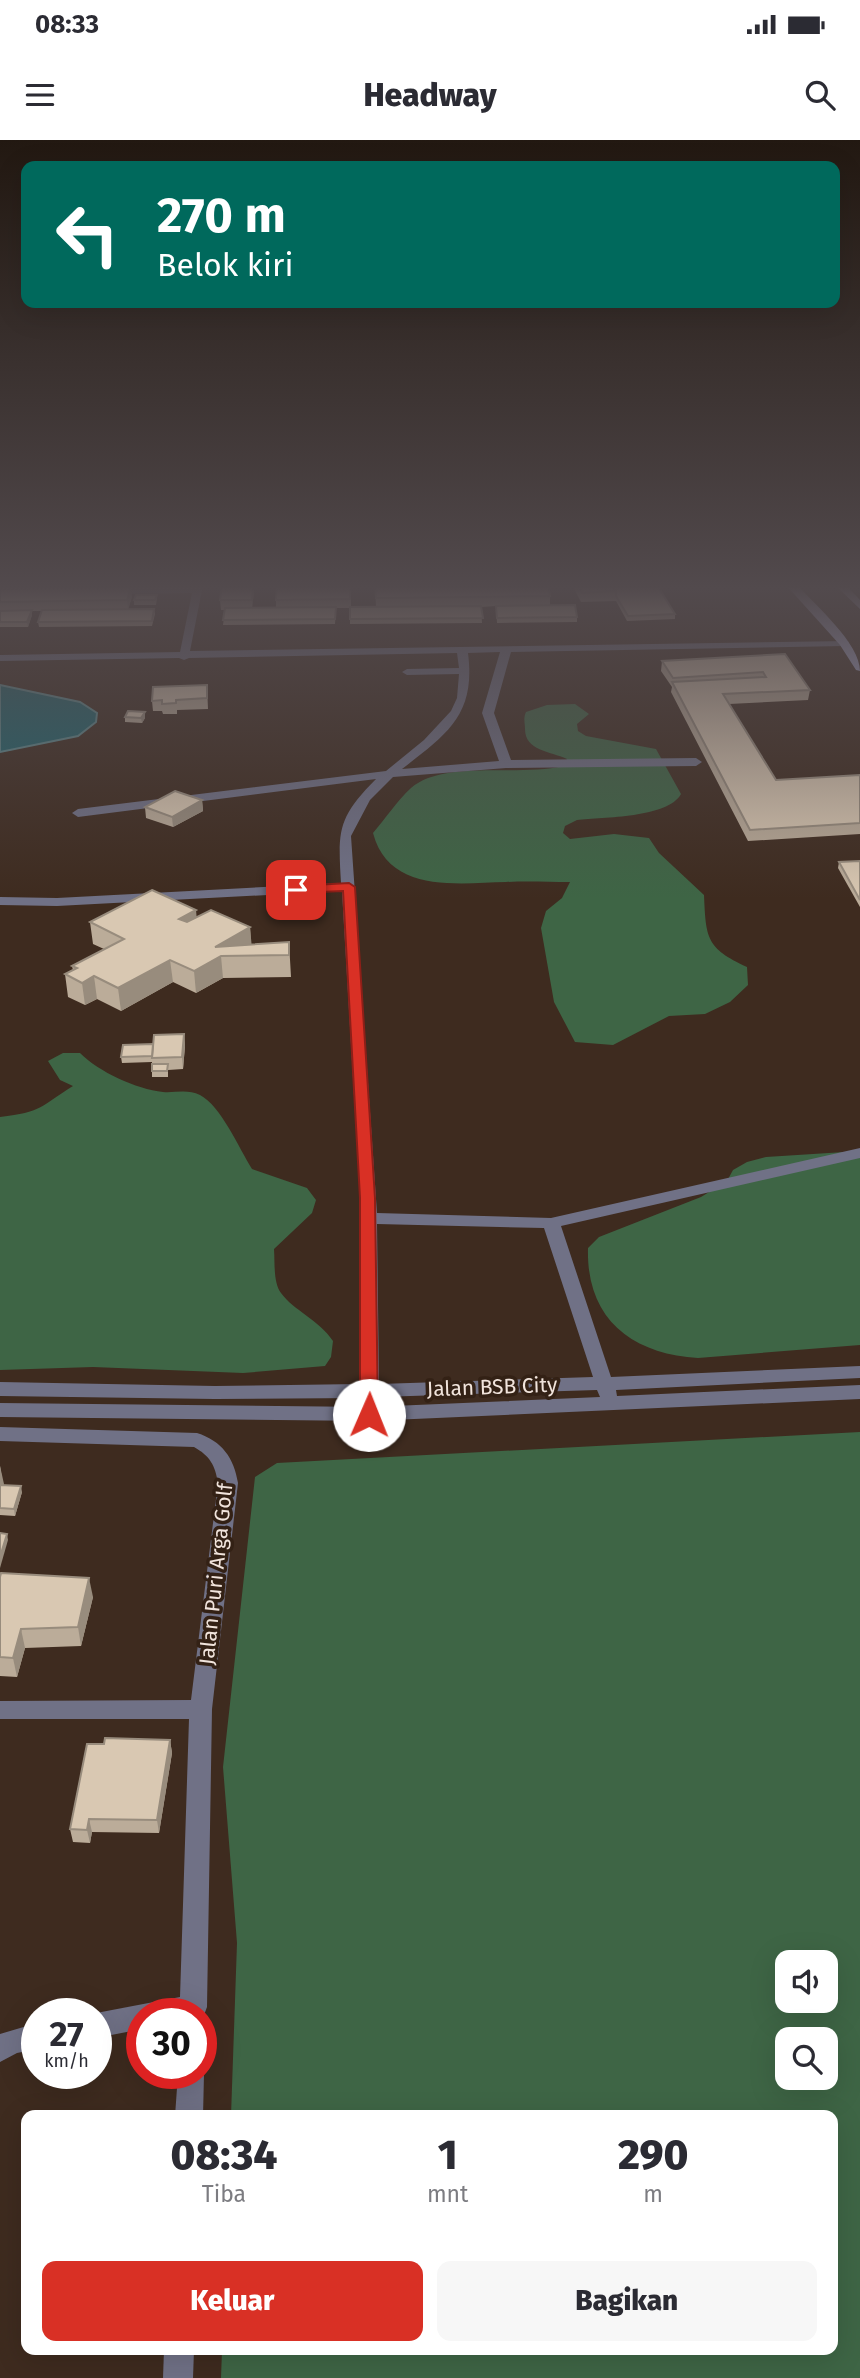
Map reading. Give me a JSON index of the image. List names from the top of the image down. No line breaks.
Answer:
{"streets":{"street":["Jalan BSB City","Jalan Puri Arga Golf"]},"page":{"status":"08:33","header":"Headway","turn":["270 m","Belok kiri"],"speed":"27 km/h","limit":"30","eta":["08:34","Tiba","1","mnt","290","m"],"buttons":["Keluar","Bagikan"]}}
